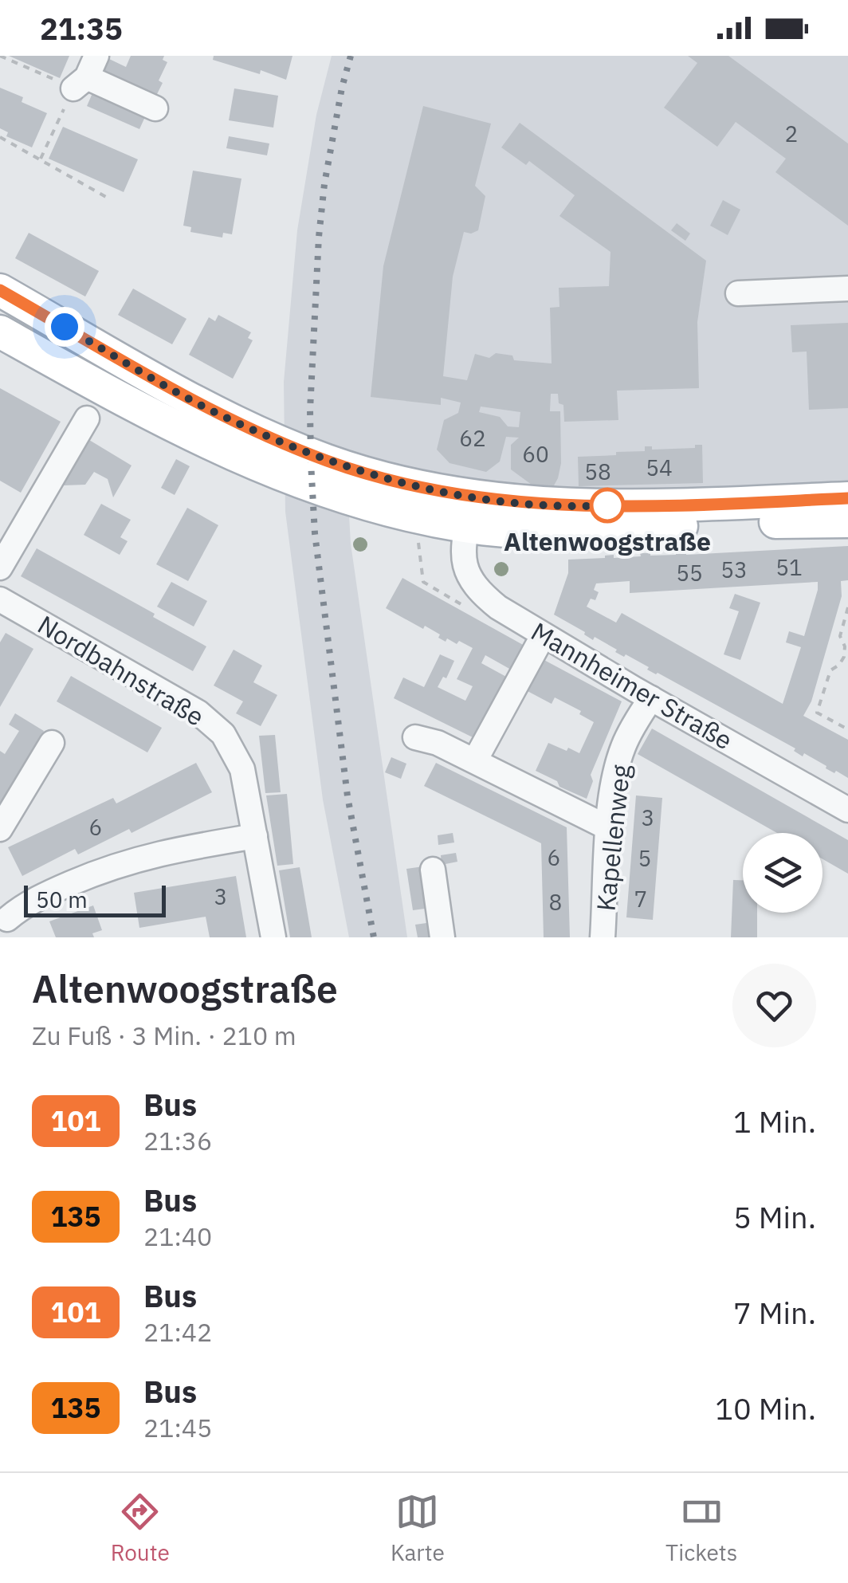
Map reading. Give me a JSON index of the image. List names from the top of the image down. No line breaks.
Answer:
{"streets":{"street":["Nordbahnstraße","Mannheimer Straße","Kapellenweg"]},"crossings":[["Mannheimer Straße","Kapellenweg"]],"places":["Altenwoogstraße"],"lines":["bus line 101"],"house_numbers":["2","62","60","54","58","51","53","55","3","6","6","5","3","7","8"],"scale_bar":"50 m","page":{"status":"21:35","scale":"50 m","heading":["Altenwoogstraße","Zu Fuß · 3 Min. · 210 m"],"list":[{"mark":"101","name":"Bus","note":"21:36","value":"1 Min."},{"mark":"135","name":"Bus","note":"21:40","value":"5 Min."},{"mark":"101","name":"Bus","note":"21:42","value":"7 Min."},{"mark":"135","name":"Bus","note":"21:45","value":"10 Min."}],"tabs":["Route","Karte","Tickets"]}}
